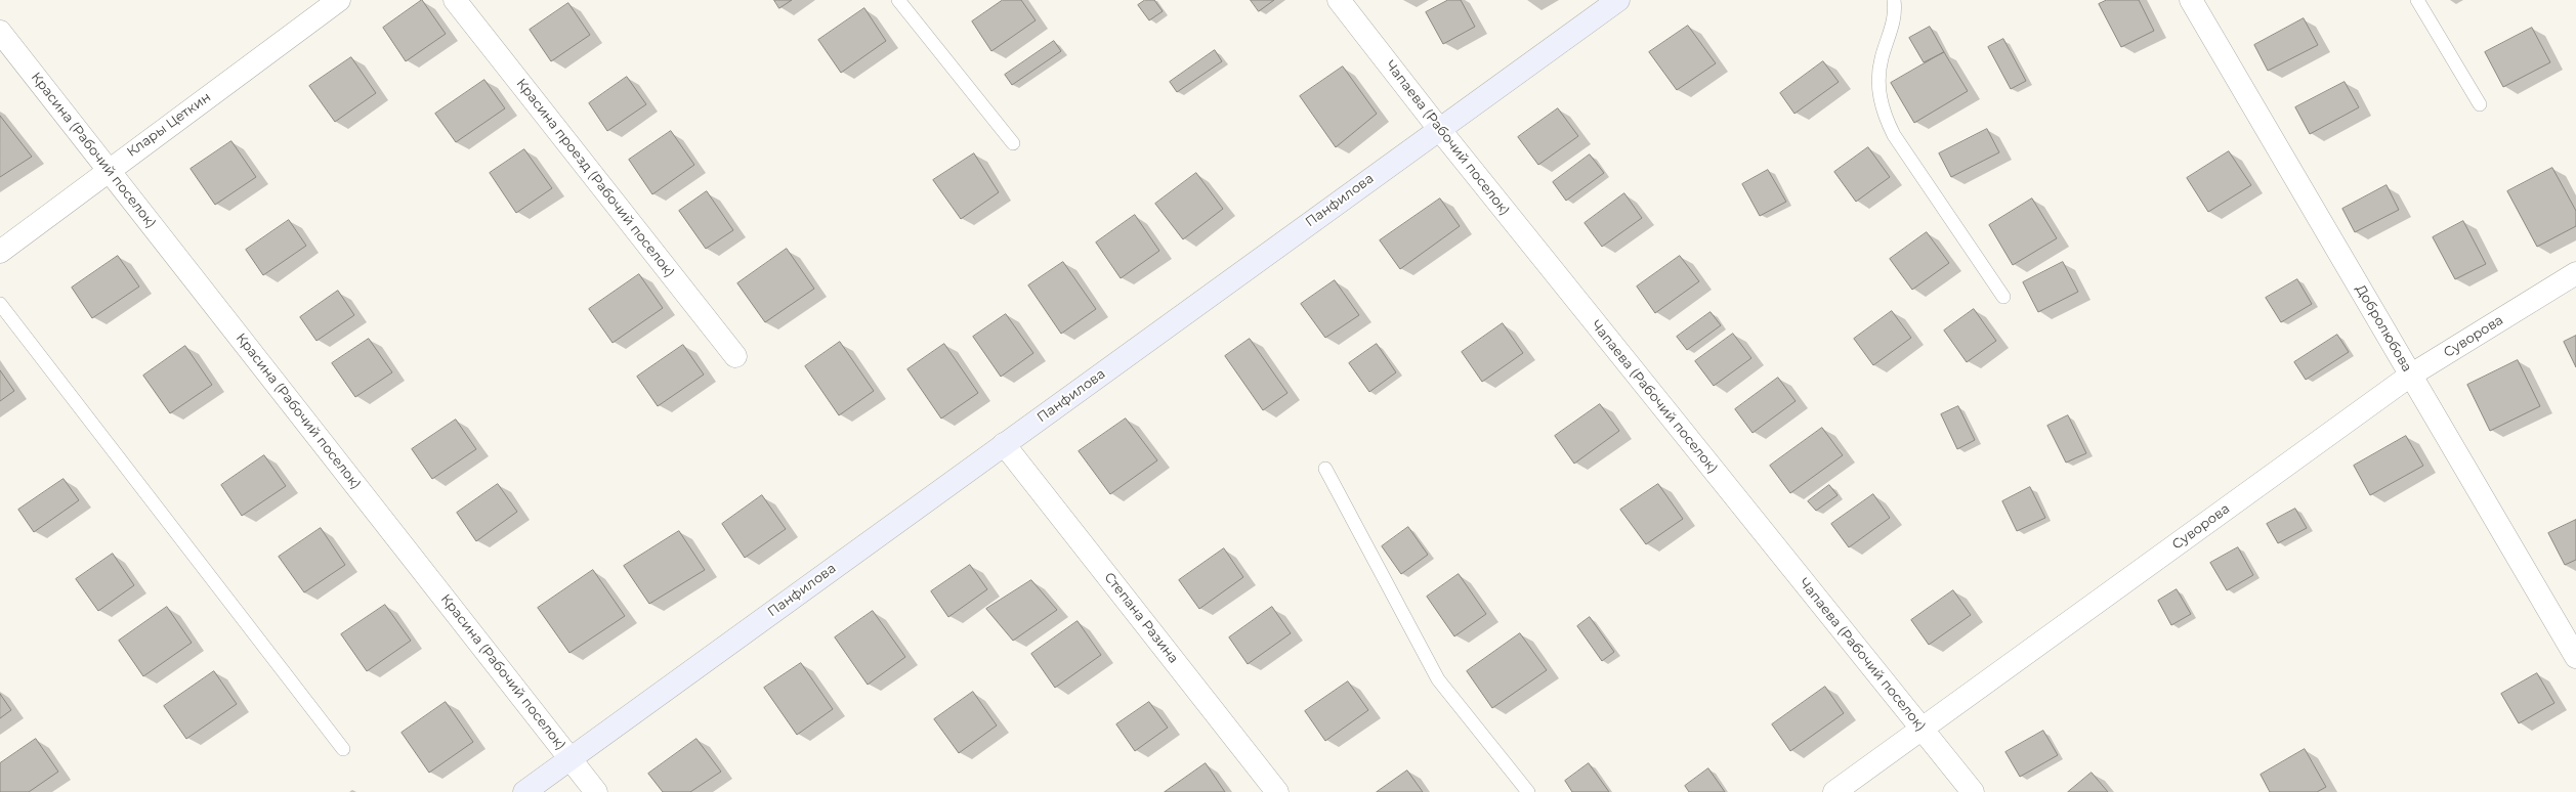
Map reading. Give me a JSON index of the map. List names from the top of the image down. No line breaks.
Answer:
{"streets":{"street":["Клары Цеткин","Чапаева (Рабочий поселок)","Красина (Рабочий поселок)","Красина проезд (Рабочий поселок)","Панфилова","Добролюбова","Суворова","Степана Разина"]},"crossings":[["Клары Цеткин","Красина (Рабочий поселок)"],["Чапаева (Рабочий поселок)","Панфилова"],["Чапаева (Рабочий поселок)","Суворова"],["Красина (Рабочий поселок)","Панфилова"],["Панфилова","Степана Разина"],["Добролюбова","Суворова"]]}
